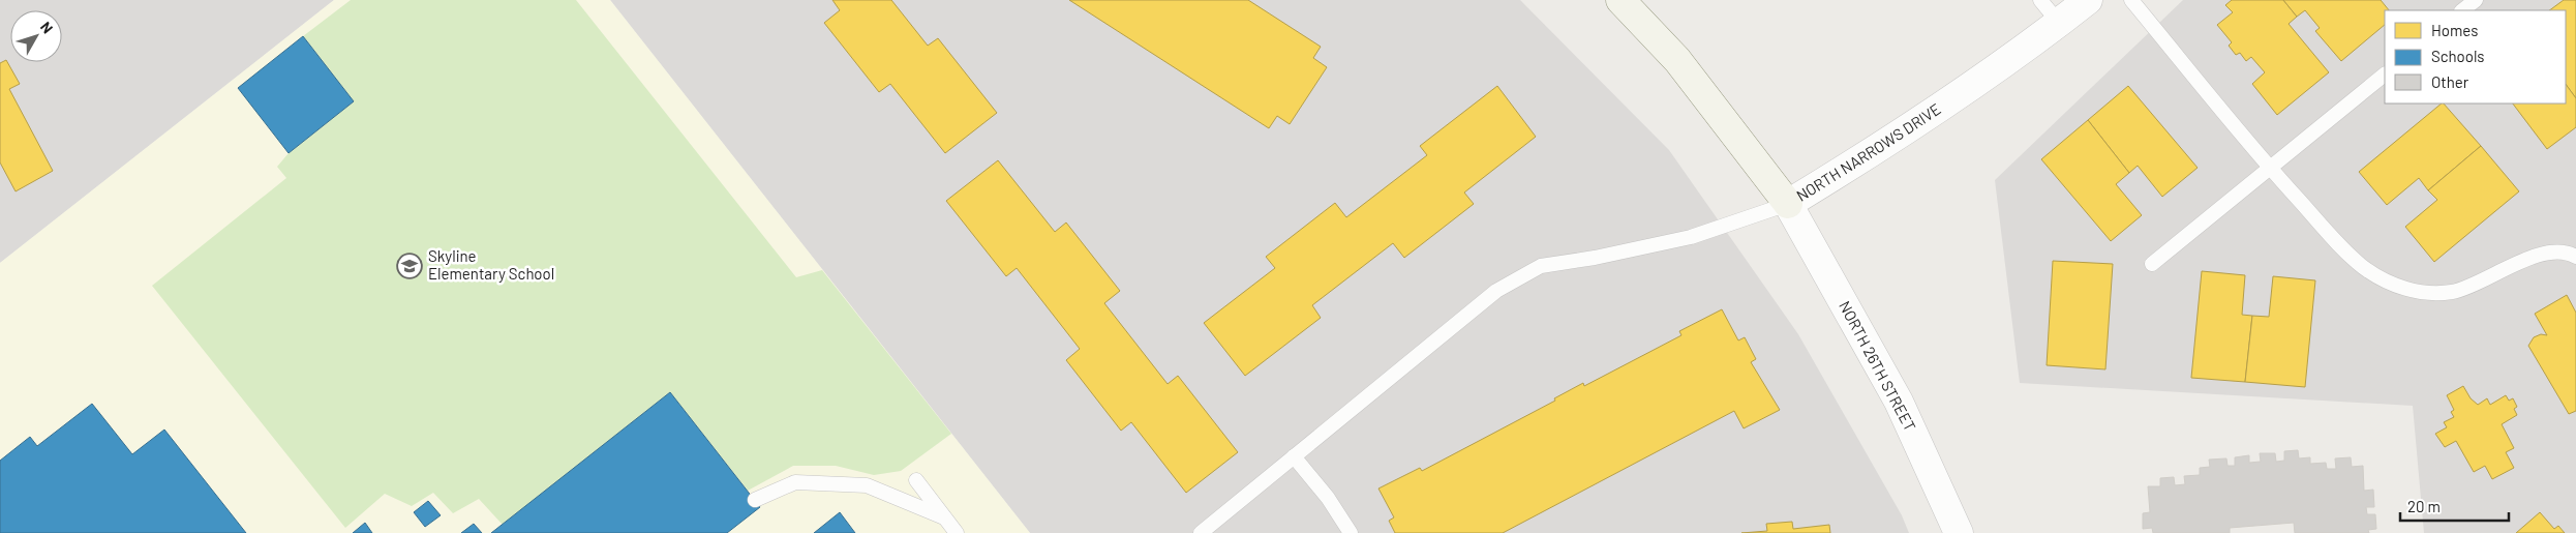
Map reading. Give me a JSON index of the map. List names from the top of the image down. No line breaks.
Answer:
{"streets":{"main road":["NORTH NARROWS DRIVE"],"street":["NORTH 26TH STREET"]},"crossings":[["NORTH NARROWS DRIVE","NORTH 26TH STREET"]],"places":{"school or university":["Skyline Elementary School"]},"legend":["Homes","Schools","Other"],"scale_bar":"20 m","north":"top right"}
